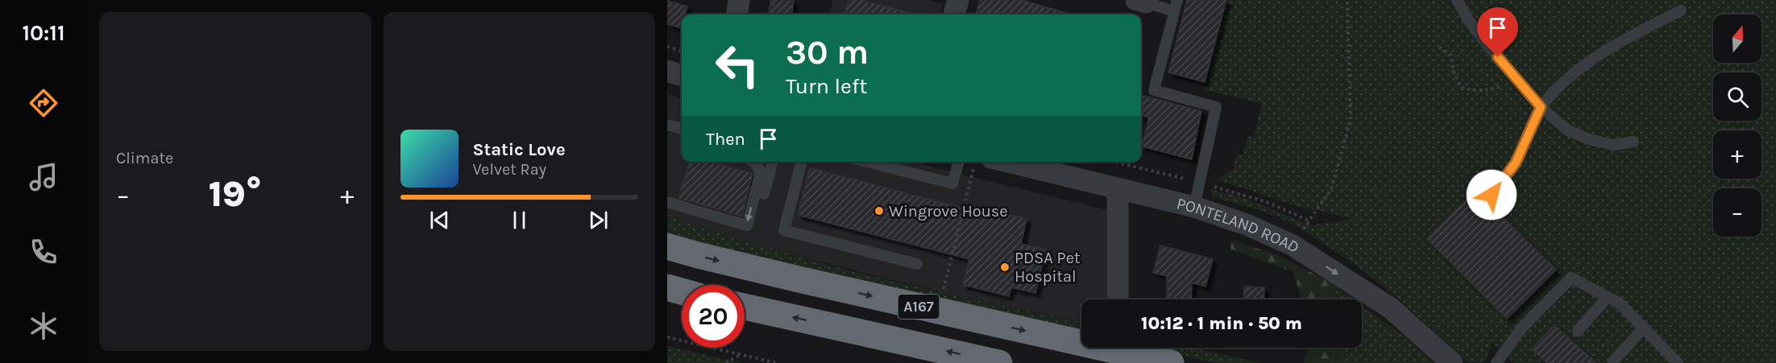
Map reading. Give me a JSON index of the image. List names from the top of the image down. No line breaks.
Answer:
{"streets":{"highway":["A167"],"street":["PONTELAND ROAD"]},"one_way":["PONTELAND ROAD"],"places":["Wingrove House","PDSA Pet Hospital"],"north":"top","page":{"tabs":"10:11","tile":"Climate","map_buttons":["+","−"],"turn":["30 m","Turn left"],"then":"Then","song":["Static Love","Velvet Ray"],"heat":["−","19°","+"],"limit":"20","trip":"10:12 · 1 min · 50 m"}}
